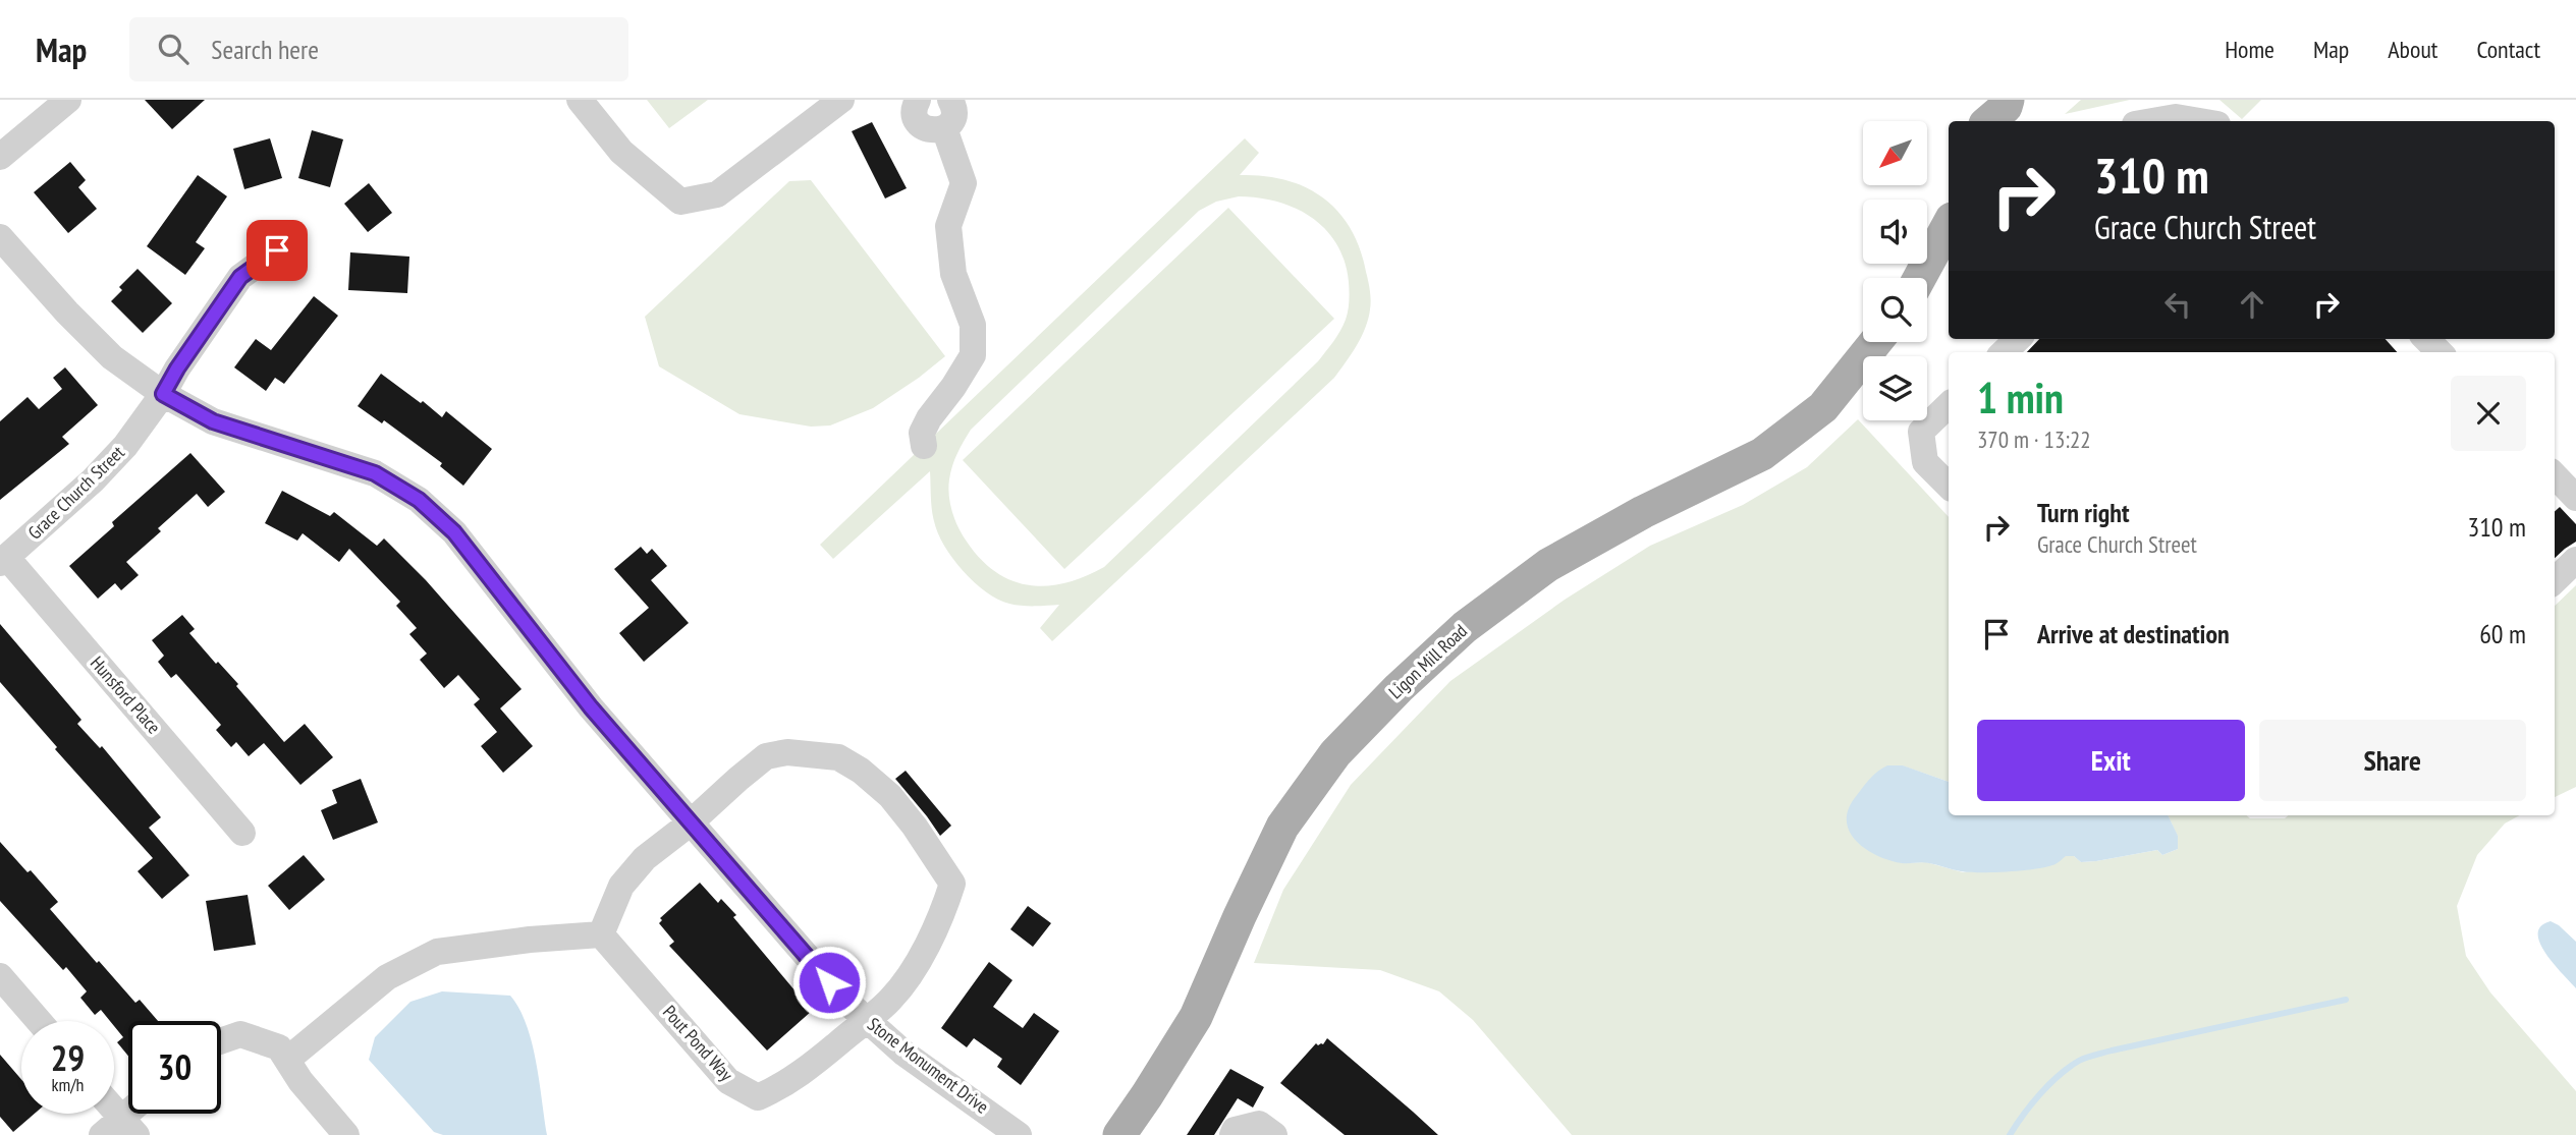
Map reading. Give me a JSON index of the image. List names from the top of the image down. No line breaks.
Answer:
{"streets":{"main road":["Ligon Mill Road"],"street":["Grace Church Street","Hunsford Place","Pout Pond Way","Stone Monument Drive"]},"crossings":[["Grace Church Street","Hunsford Place"],["Grace Church Street","Stone Monument Drive"],["Pout Pond Way","Stone Monument Drive"]],"north":"bottom left","page":{"header":"Map","search":"Search here","nav":["Home","Map","About","Contact"],"turn":["310 m","Grace Church Street"],"heading":["1 min","370 m · 13:22"],"list":[{"name":"Turn right","note":"Grace Church Street","value":"310 m"},{"name":"Arrive at destination","value":"60 m"}],"buttons":["Exit","Share"],"speed":"29 km/h","limit":"30"}}
